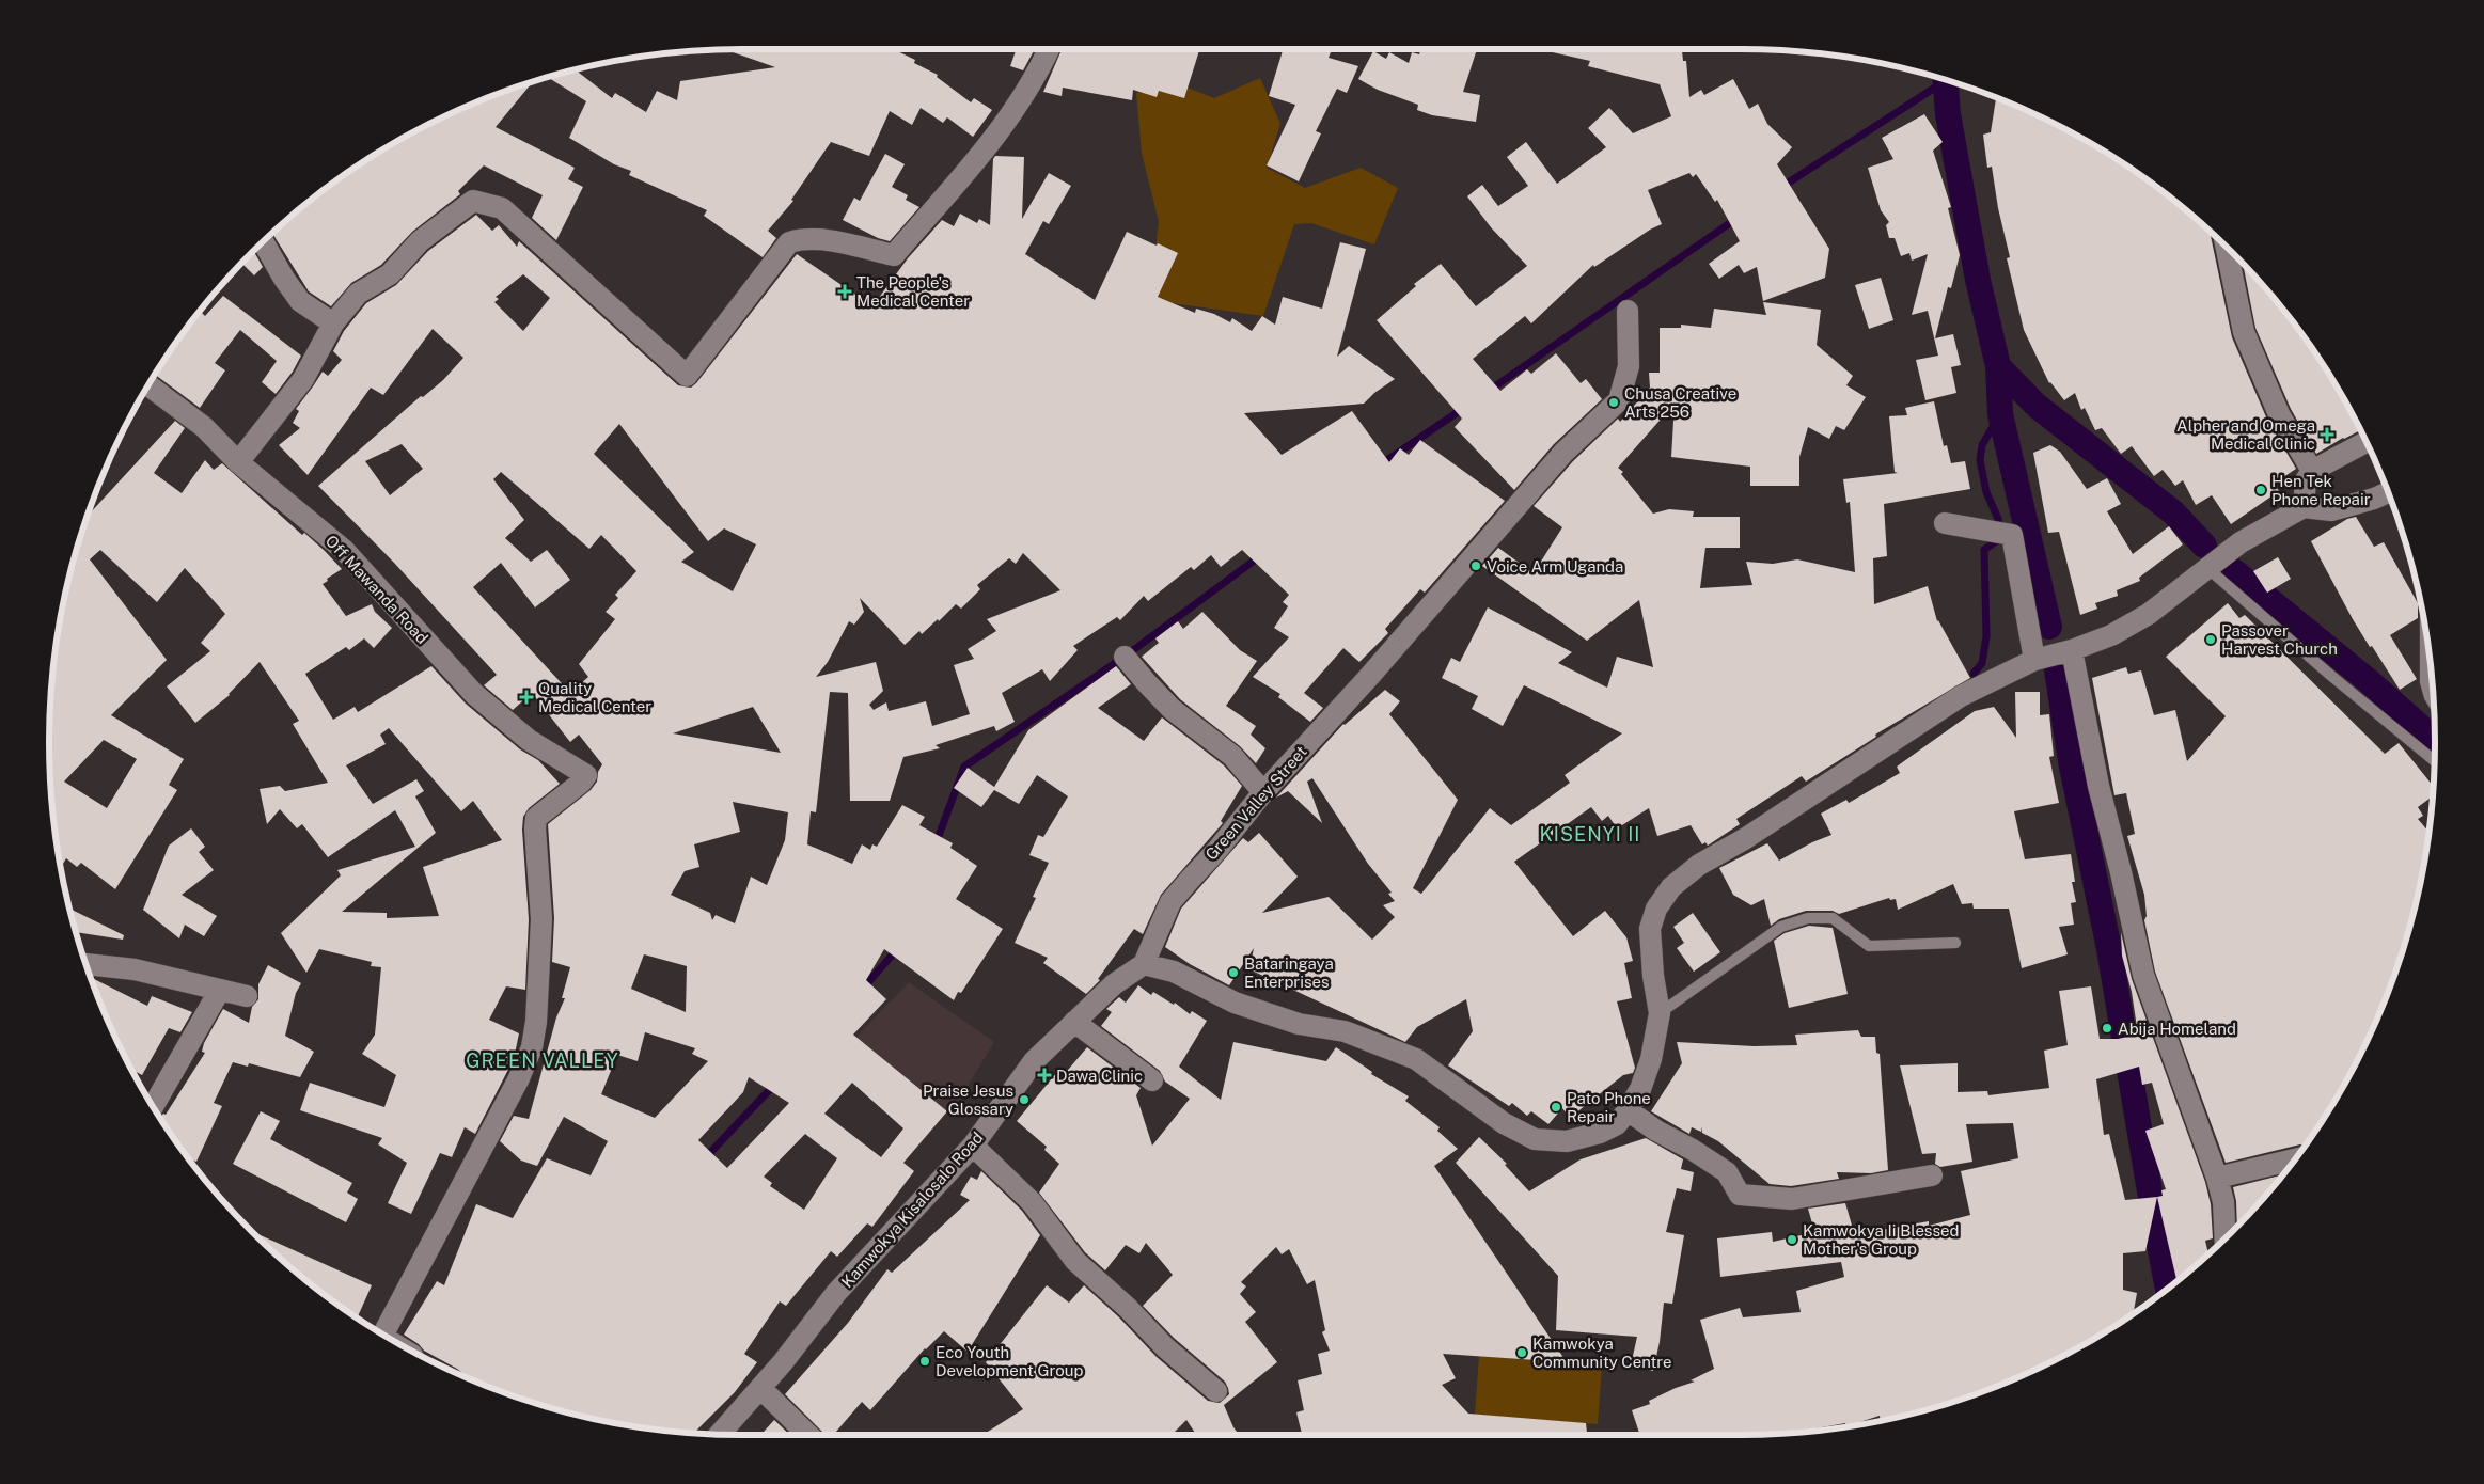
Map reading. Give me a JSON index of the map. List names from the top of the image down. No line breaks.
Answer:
{"streets":{"street":["Off Mawanda Road","Green Valley Street","Kamwokya Kisalosalo Road"]},"crossings":[["Green Valley Street","Kamwokya Kisalosalo Road"]],"districts":["KISENYI II","GREEN VALLEY"],"places":{"health":["The People's Medical Center","Alpher and Omega Medical Clinic","Quality Medical Center","Dawa Clinic"],"other":["Chusa Creative Arts 256","Hen Tek Phone Repair","Voice Arm Uganda","Passover Harvest Church","Bataringaya Enterprises","Abija Homeland","Praise Jesus Glossary","Pato Phone Repair","Kamwokya Ii Blessed Mother's Group","Kamwokya Community Centre","Eco Youth Development Group"]}}
